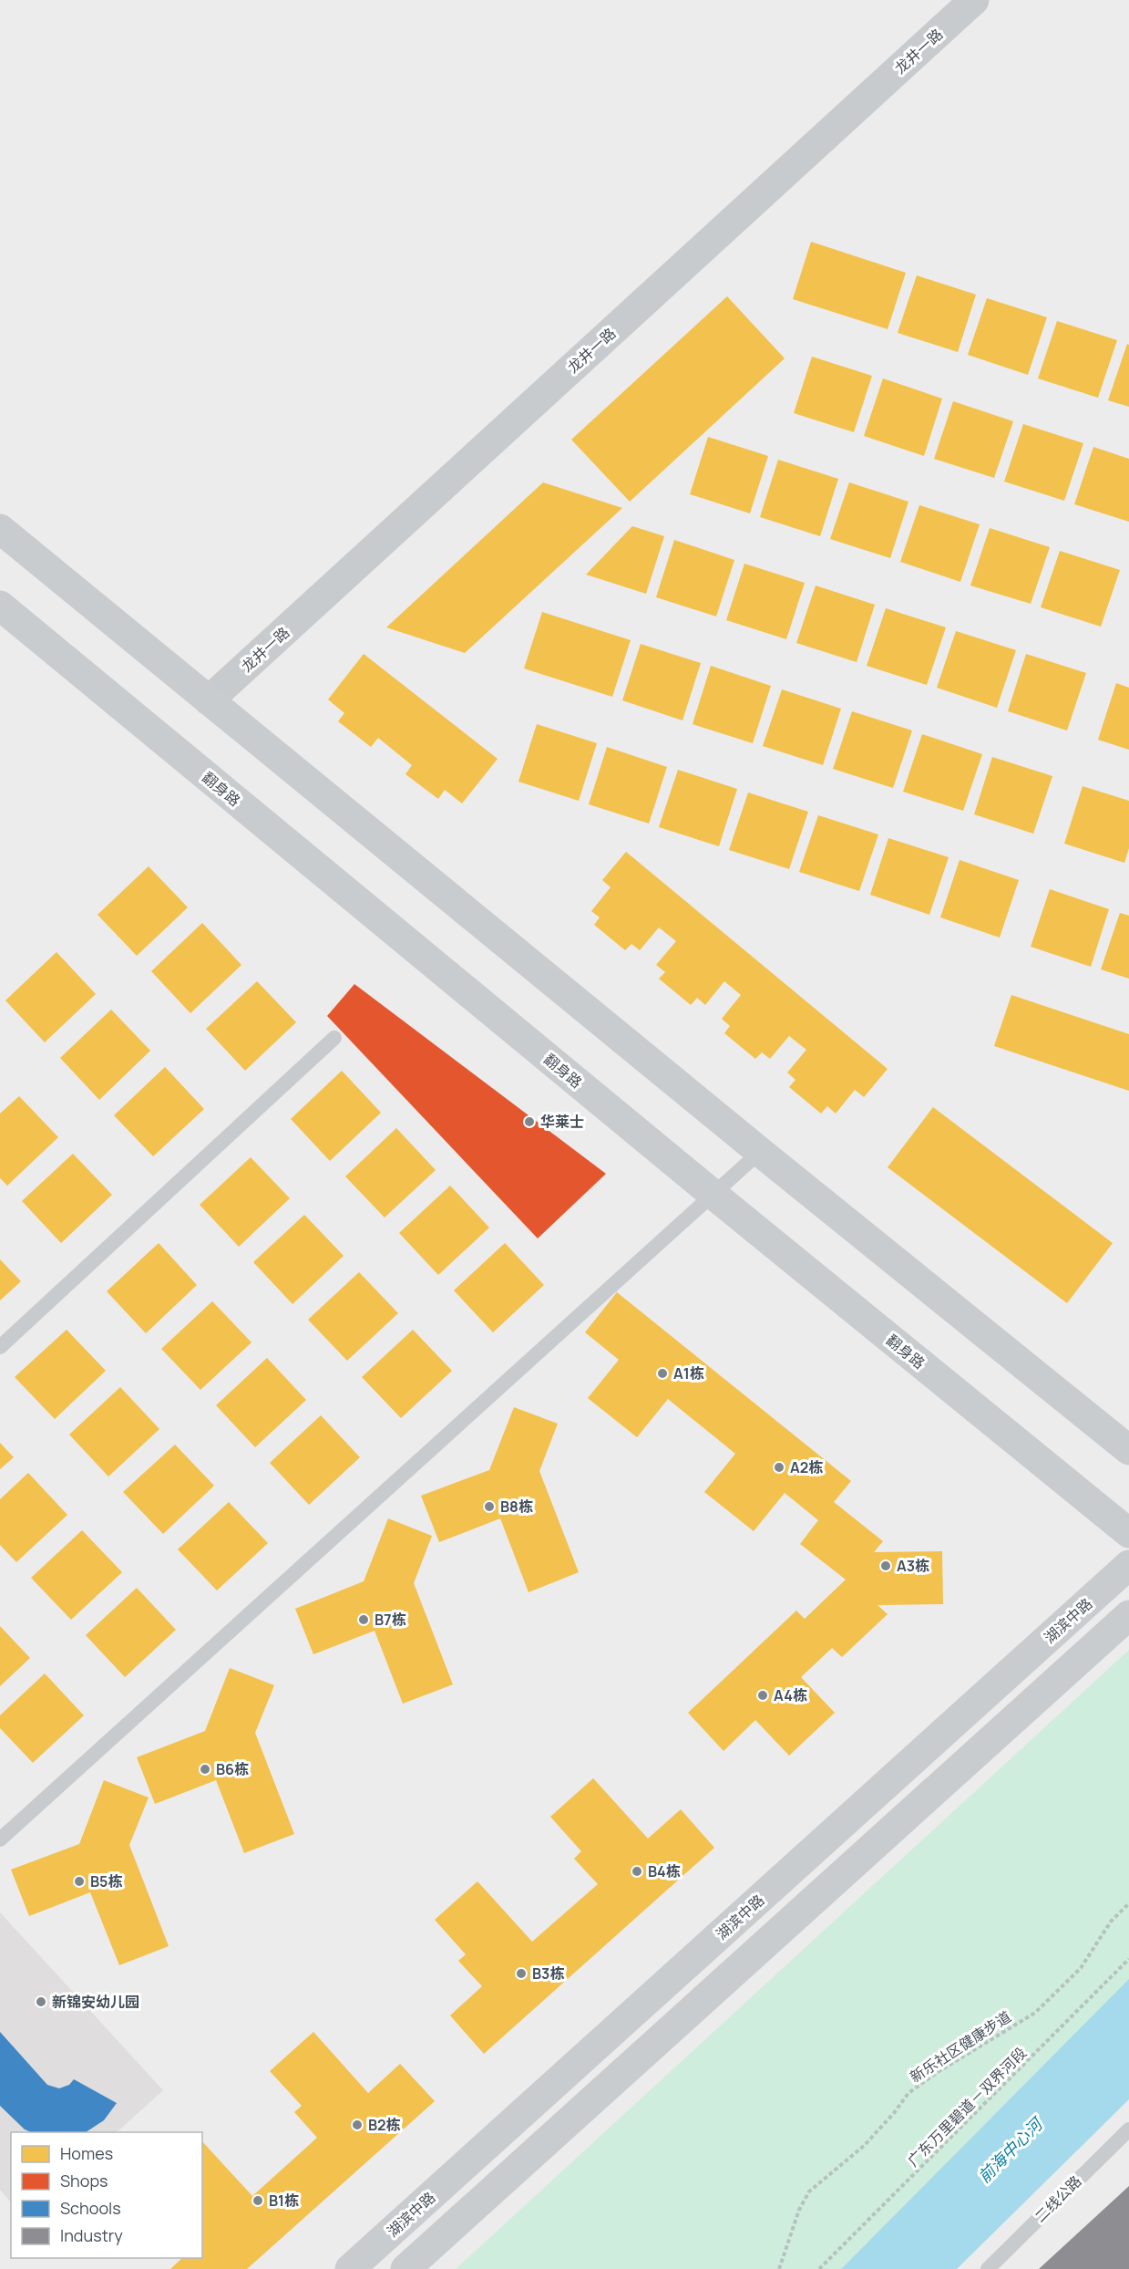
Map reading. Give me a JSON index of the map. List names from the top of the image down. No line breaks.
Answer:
{"streets":{"main road":["翻身路","湖滨中路"],"street":["龙井一路"],"lane":["二线公路"],"path":["新乐社区健康步道","广东万里碧道－双界河段"]},"water":["前海中心河"],"places":["华莱士","A1栋","A2栋","B8栋","A3栋","B7栋","A4栋","B6栋","B4栋","B5栋","B3栋","新锦安幼儿园","B2栋","B1栋"],"legend":["Homes","Shops","Schools","Industry"]}
